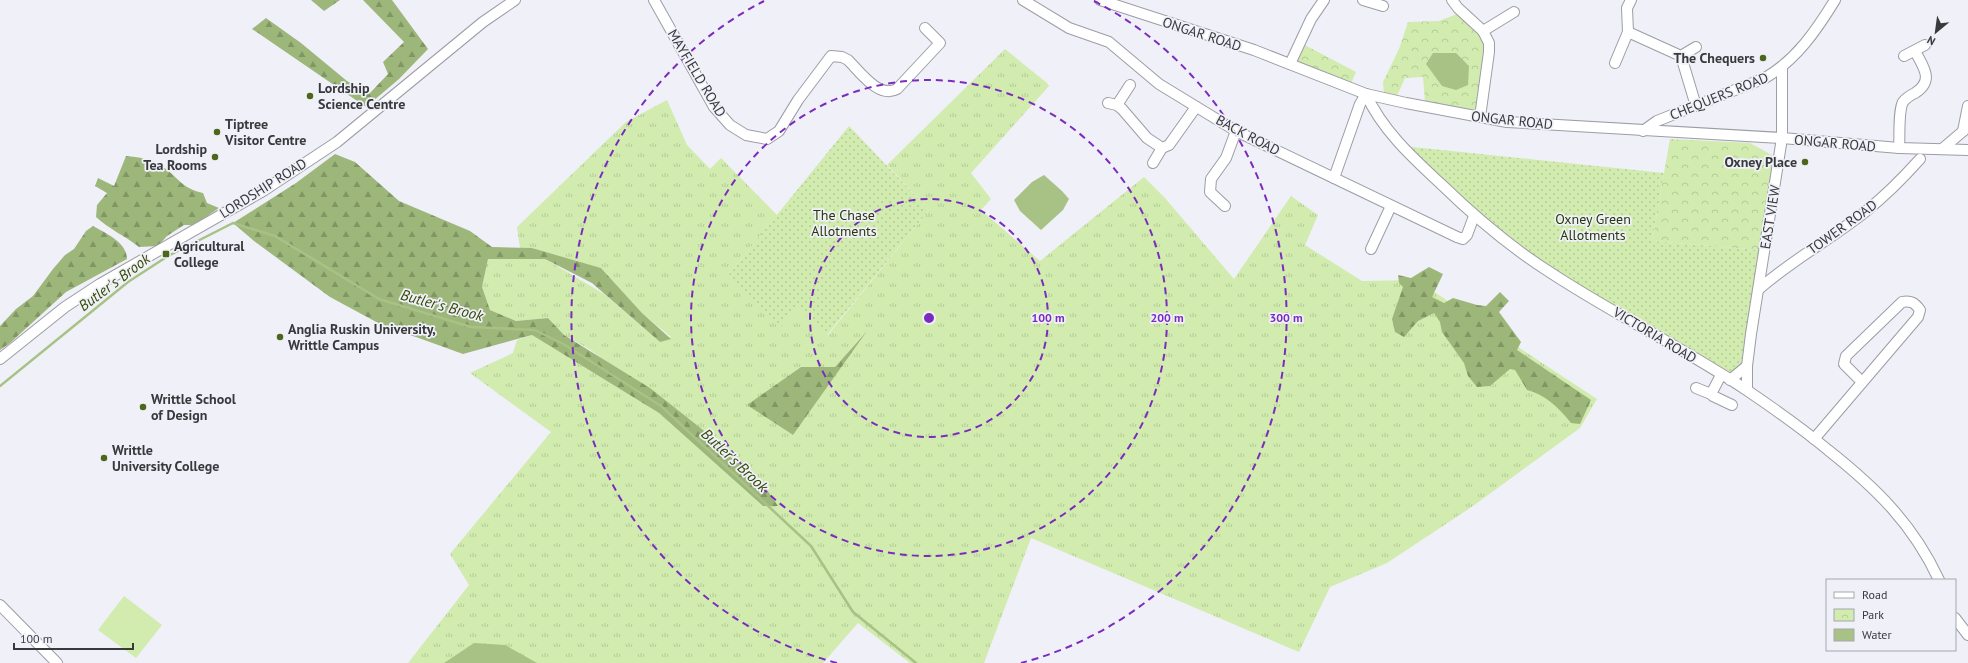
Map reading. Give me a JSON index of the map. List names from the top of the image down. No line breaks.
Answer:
{"streets":{"street":["ONGAR ROAD","MAYFIELD ROAD","CHEQUERS ROAD","BACK ROAD","LORDSHIP ROAD","EAST VIEW","TOWER ROAD","VICTORIA ROAD"]},"crossings":[["ONGAR ROAD","CHEQUERS ROAD"],["ONGAR ROAD","EAST VIEW"],["ONGAR ROAD","VICTORIA ROAD"],["CHEQUERS ROAD","EAST VIEW"],["BACK ROAD","VICTORIA ROAD"],["EAST VIEW","TOWER ROAD"],["EAST VIEW","VICTORIA ROAD"]],"water":["Butler's Brook"],"parks":["The Chase Allotments","Oxney Green Allotments"],"places":{"other":["The Chequers","Lordship Science Centre","Tiptree Visitor Centre","Lordship Tea Rooms","Oxney Place","Anglia Ruskin University, Writtle Campus","Writtle School of Design","Writtle University College"],"transit":["Agricultural College"]},"legend":["Road","Park","Water"],"scale_bar":"100 m","north":"bottom left","rings":["100 m","200 m","300 m"]}
